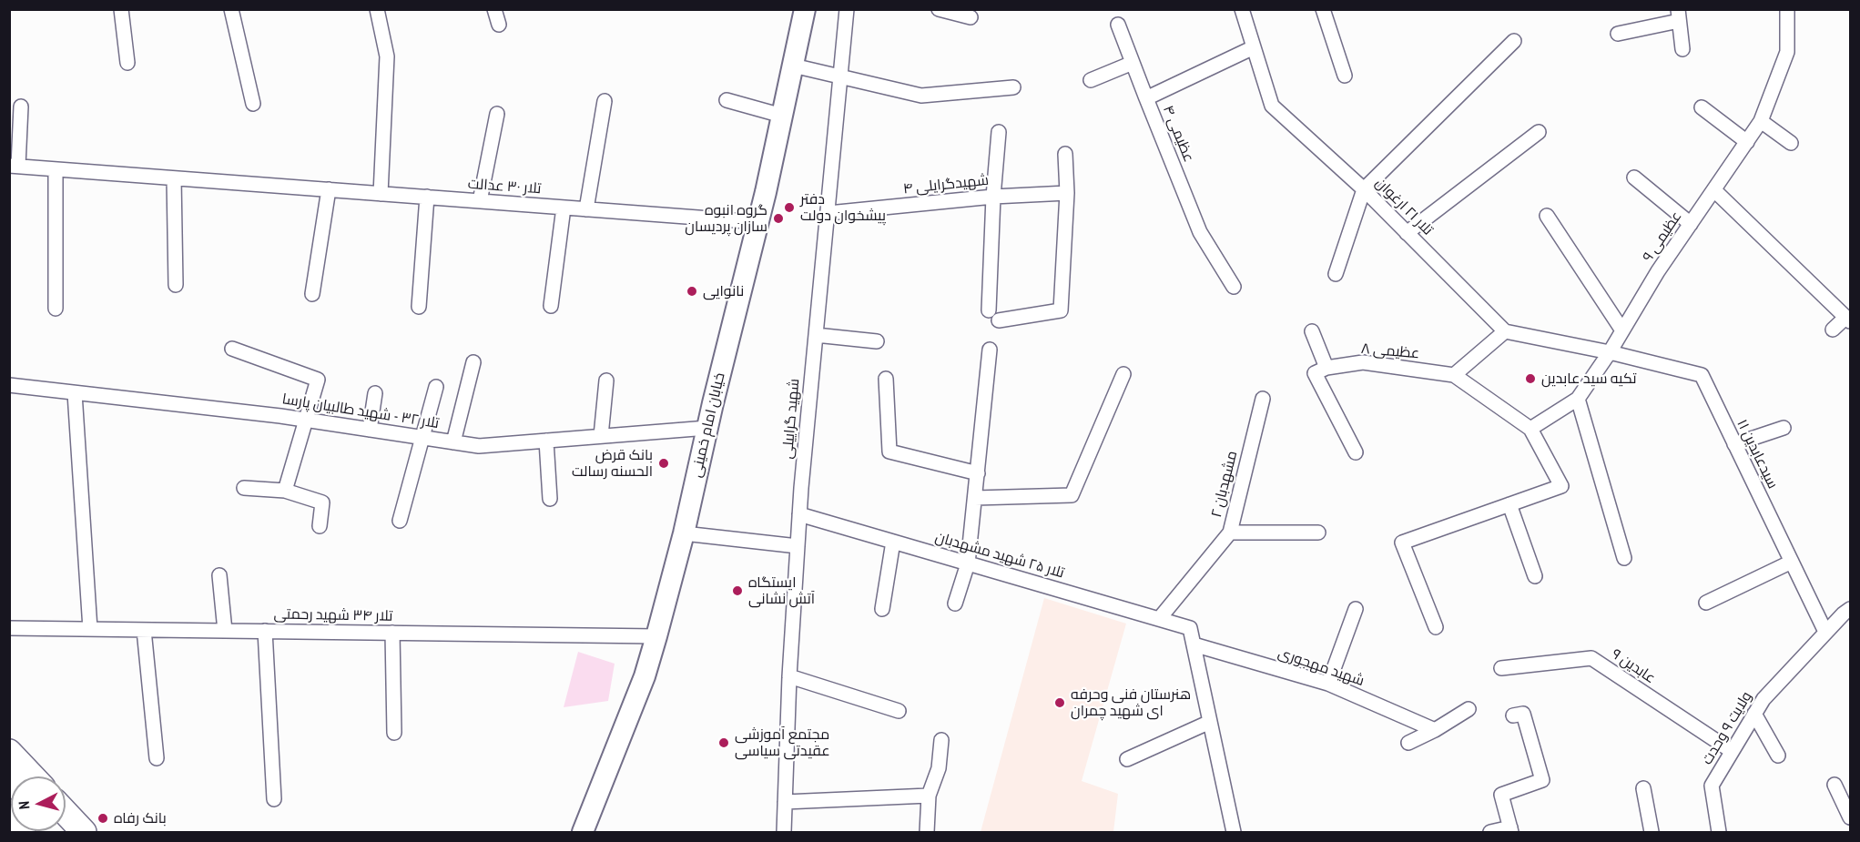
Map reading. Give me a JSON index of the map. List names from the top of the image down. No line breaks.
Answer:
{"streets":{"main road":["خیابان امام خمینی"],"street":["عظیمی ۴","شهیدگرایلی ۴","تلار ۳۰ عدالت","تلار ۲۱ ارغوان","عظیمی ۹","عظیمی ۸","تلار ۳۲ - شهید طالبیان پارسا","شهید گراییلی","سیدعابدین ۱۱","مشهدبان ۲","تلار ۲۵ شهید مشهدبان","تلار ۳۴ شهید رحمتی","عابدین ۹","شهید مهجوری","ولایت ۹ وحدت"]},"crossings":[["عظیمی ۴","تلار ۲۱ ارغوان"],["شهیدگرایلی ۴","شهید گراییلی"],["تلار ۳۰ عدالت","خیابان امام خمینی"],["عظیمی ۹","سیدعابدین ۱۱"],["تلار ۳۲ - شهید طالبیان پارسا","خیابان امام خمینی"],["شهید گراییلی","تلار ۲۵ شهید مشهدبان"],["خیابان امام خمینی","تلار ۳۴ شهید رحمتی"],["سیدعابدین ۱۱","ولایت ۹ وحدت"],["مشهدبان ۲","تلار ۲۵ شهید مشهدبان"],["تلار ۲۵ شهید مشهدبان","شهید مهجوری"],["عابدین ۹","ولایت ۹ وحدت"]],"places":["دفتر پیشخوان دولت","گروه انبوه سازان پردیسان","نانوایی","تکیه سید عابدین","بانک قرض الحسنه رسالت","ایستگاه آتش نشانی","هنرستان فنی وحرفه ای شهید چمران","مجتمع آموزشی عقیدتی سیاسی","بانک رفاه"],"north":"left"}
